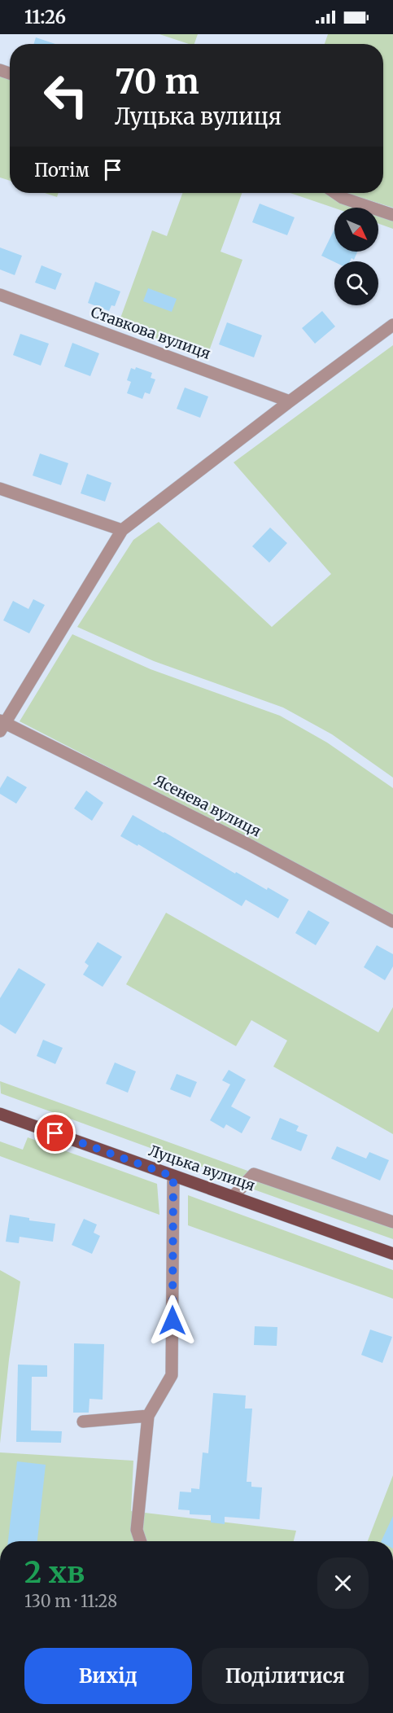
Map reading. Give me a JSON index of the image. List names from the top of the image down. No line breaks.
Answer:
{"streets":{"main road":["Луцька вулиця"],"street":["Ставкова вулиця","Ясенева вулиця"]},"north":"bottom right","page":{"status":"11:26","turn":["70 m","Луцька вулиця"],"then":"Потім","heading":["2 хв","130 m · 11:28"],"buttons":["Вихід","Поділитися"]}}
